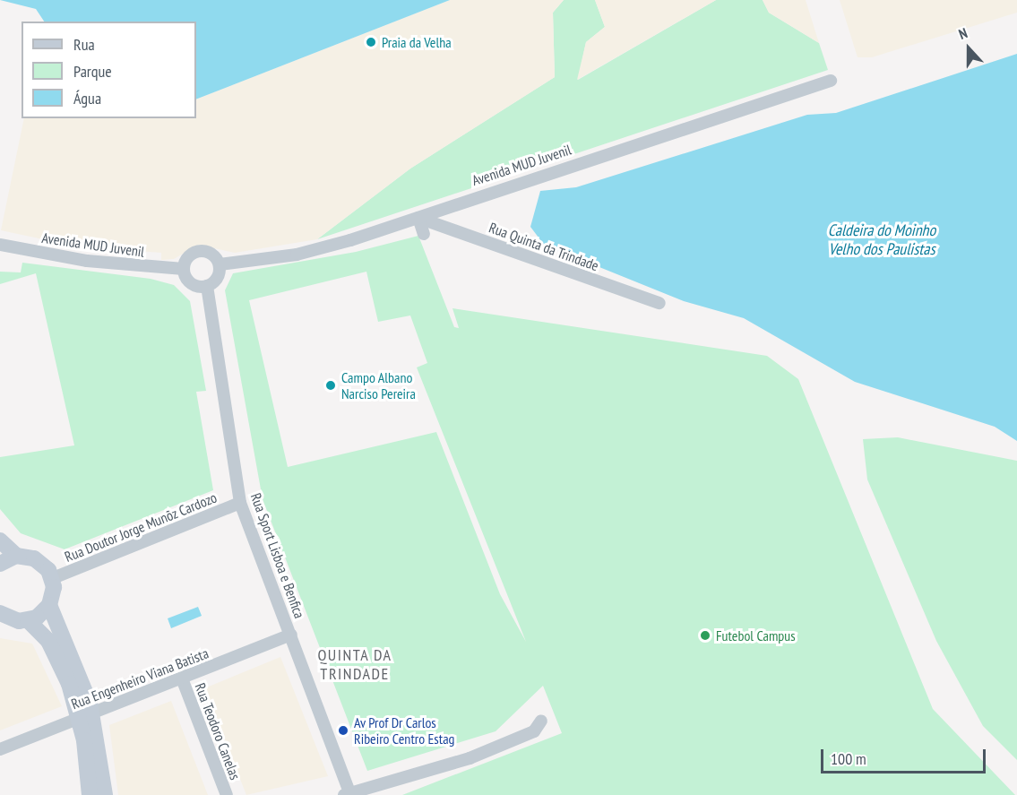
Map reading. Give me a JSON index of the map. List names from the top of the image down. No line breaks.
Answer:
{"streets":{"street":["Avenida MUD Juvenil","Rua Quinta da Trindade","Rua Doutor Jorge Munõz Cardozo","Rua Sport Lisboa e Benfica","Rua Engenheiro Viana Batista","Rua Teodoro Canelas"]},"crossings":[["Avenida MUD Juvenil","Rua Quinta da Trindade"],["Avenida MUD Juvenil","Rua Sport Lisboa e Benfica"],["Rua Doutor Jorge Munõz Cardozo","Rua Sport Lisboa e Benfica"],["Rua Sport Lisboa e Benfica","Rua Engenheiro Viana Batista"],["Rua Engenheiro Viana Batista","Rua Teodoro Canelas"]],"districts":["QUINTA DA TRINDADE"],"water":["Caldeira do Moinho Velho dos Paulistas"],"places":["Praia da Velha","Campo Albano Narciso Pereira","Futebol Campus","Av Prof Dr Carlos Ribeiro Centro Estag"],"legend":["Rua","Parque","Água"],"scale_bar":"100 m","north":"top"}
